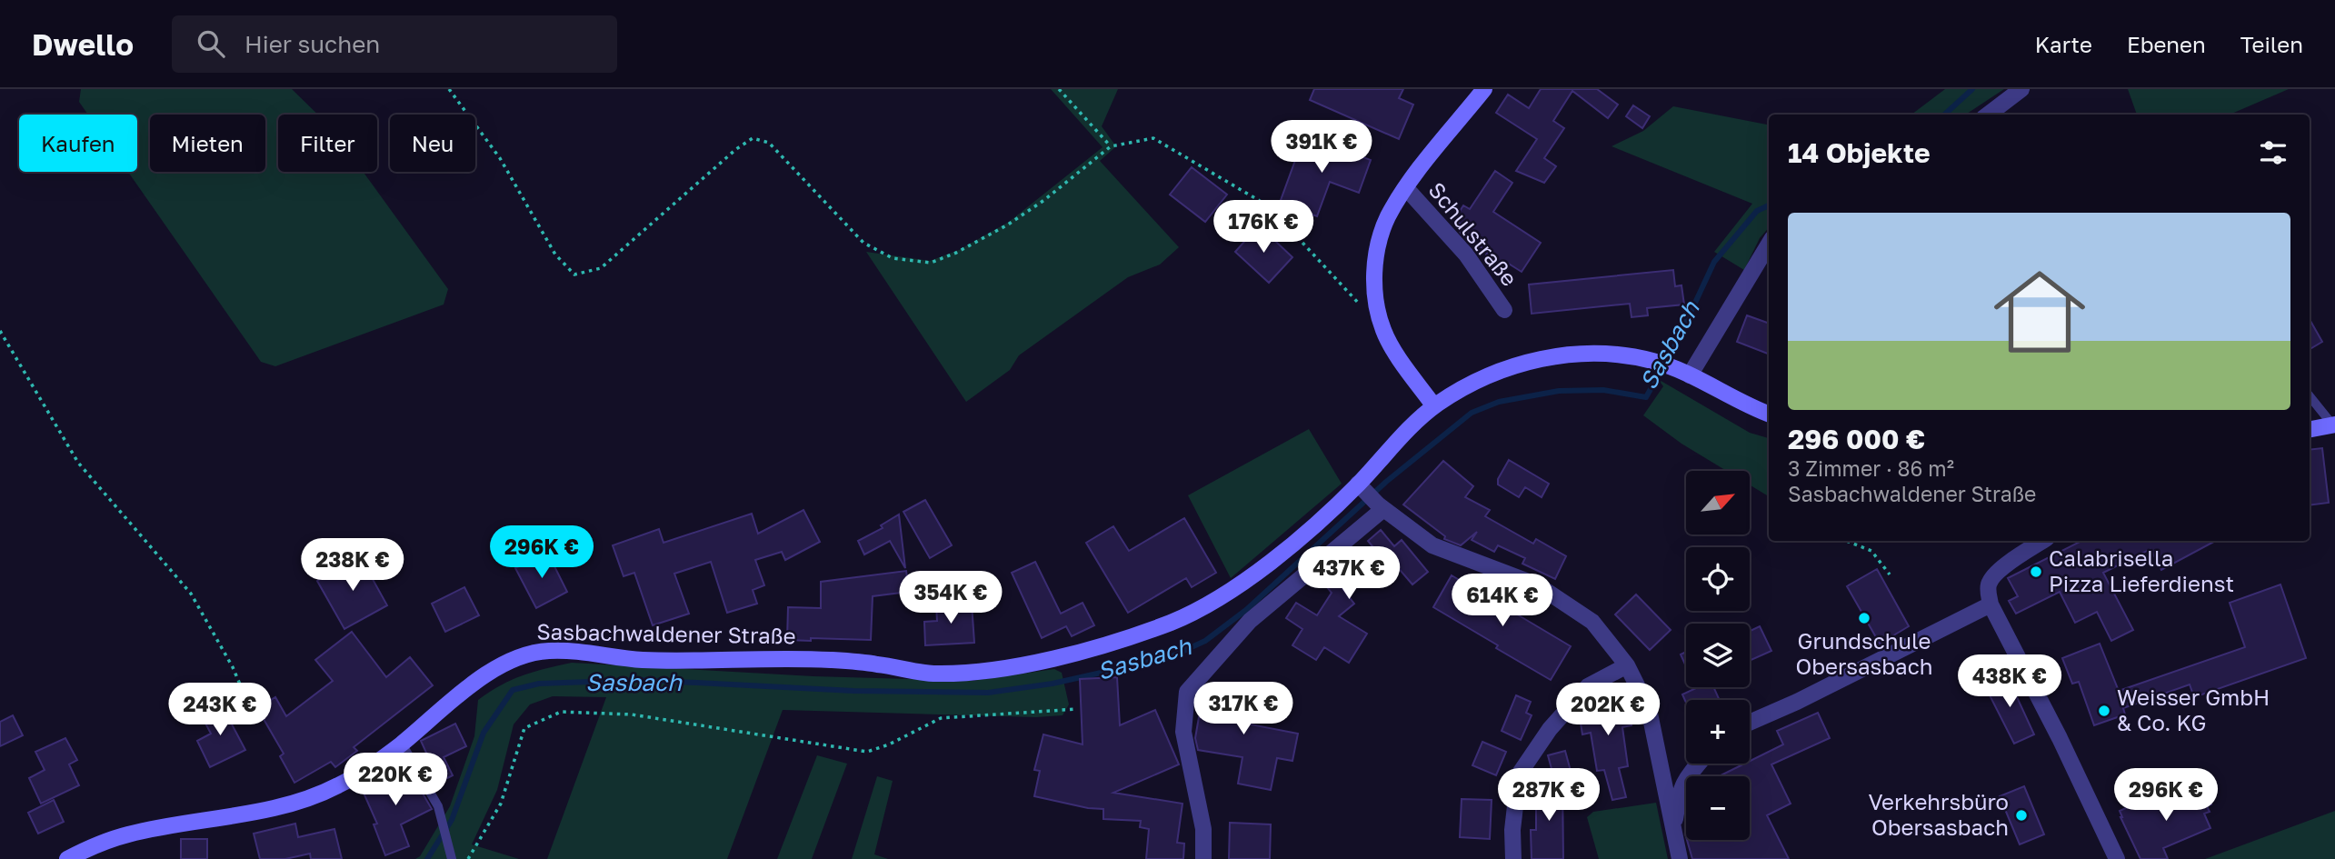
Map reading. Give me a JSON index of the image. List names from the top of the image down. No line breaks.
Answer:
{"streets":{"main road":["Sasbachwaldener Straße"],"street":["Schulstraße"]},"water":["Sasbach"],"places":["Calabrisella Pizza Lieferdienst","Grundschule Obersasbach","Weisser GmbH & Co. KG","Verkehrsbüro Obersasbach"],"north":"top right","page":{"header":"Dwello","search":"Hier suchen","nav":["Karte","Ebenen","Teilen"],"chip":["Kaufen","Mieten","Filter","Neu"],"heading":"14 Objekte","price":["391K €","176K €","296K €","238K €","437K €","354K €","614K €","438K €","317K €","243K €","202K €","220K €","287K €","296K €"],"list":[{"name":"296 000 €","note":"3 Zimmer · 86 m² · Sasbachwaldener Straße"}],"map_buttons":["+","−"]}}
